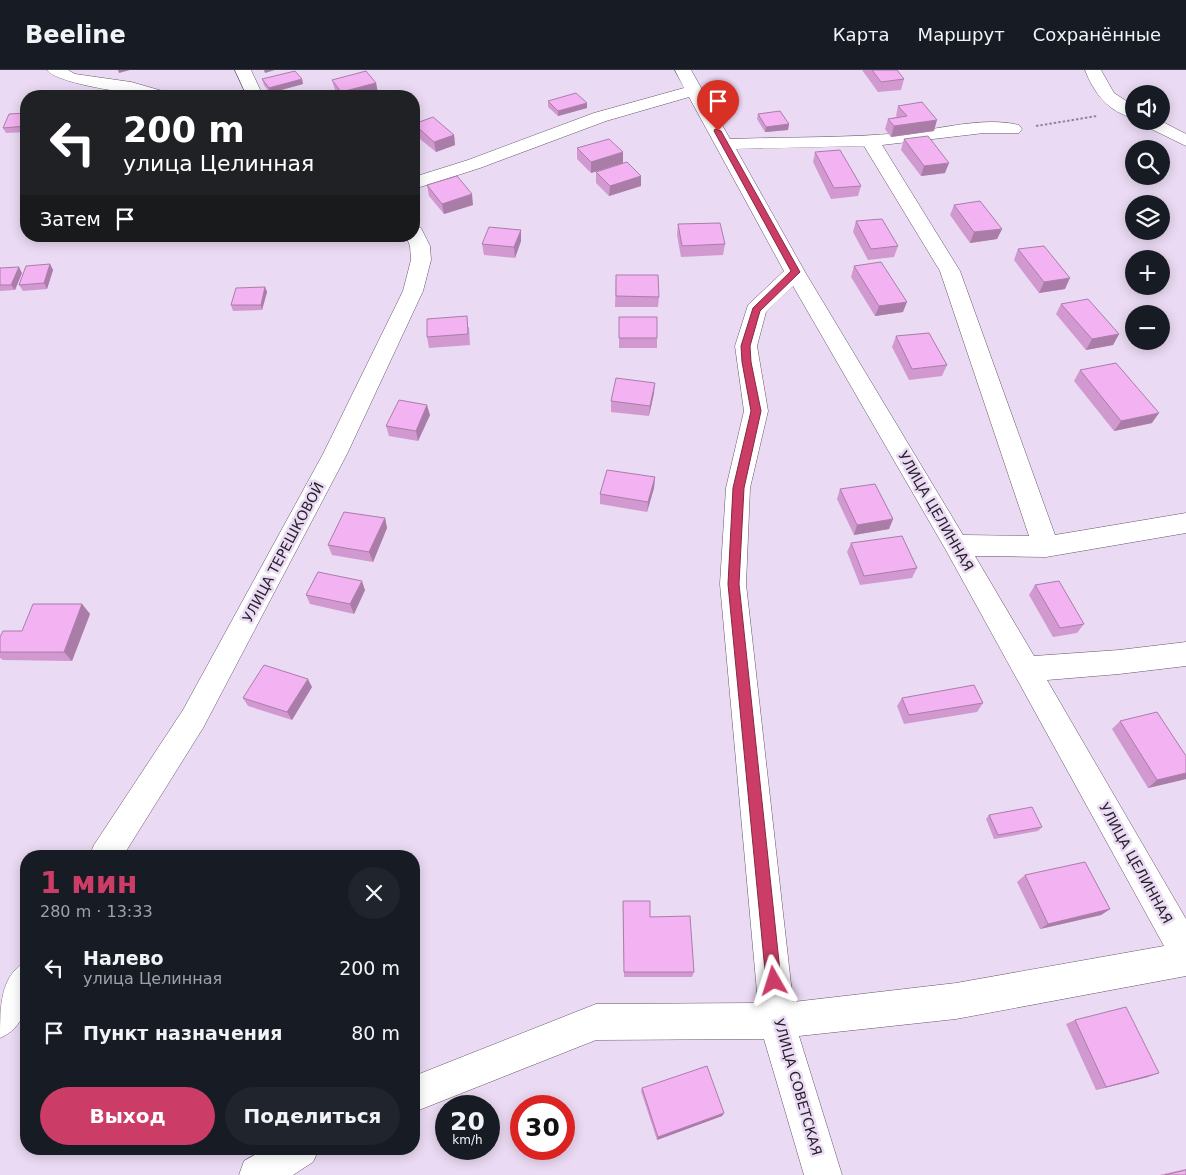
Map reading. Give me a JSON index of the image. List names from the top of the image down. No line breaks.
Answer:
{"streets":{"street":["УЛИЦА ЦЕЛИННАЯ","УЛИЦА ТЕРЕШКОВОЙ","УЛИЦА СОВЕТСКАЯ"]},"crossings":[["УЛИЦА ЦЕЛИННАЯ","УЛИЦА СОВЕТСКАЯ"]],"page":{"header":"Beeline","nav":["Карта","Маршрут","Сохранённые"],"map_buttons":["+","−"],"turn":["200 m","улица Целинная"],"then":"Затем","heading":["1 мин","280 m · 13:33"],"list":[{"name":"Налево","note":"улица Целинная","value":"200 m"},{"name":"Пункт назначения","value":"80 m"}],"buttons":["Выход","Поделиться"],"speed":"20 km/h","limit":"30"}}
